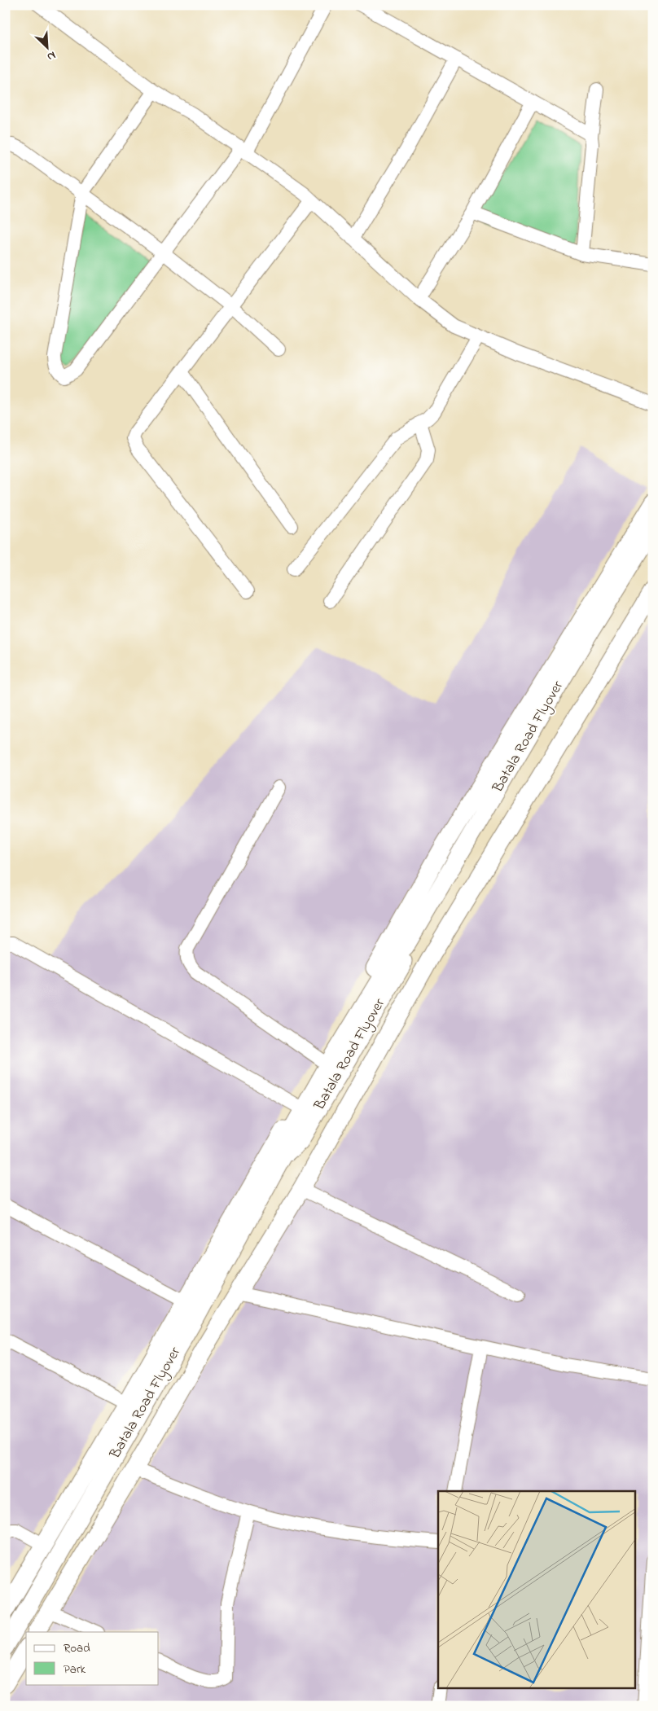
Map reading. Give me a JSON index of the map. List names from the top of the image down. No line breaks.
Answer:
{"streets":{"main road":["Batala Road Flyover"]},"legend":["Road","Park"],"north":"bottom right"}
